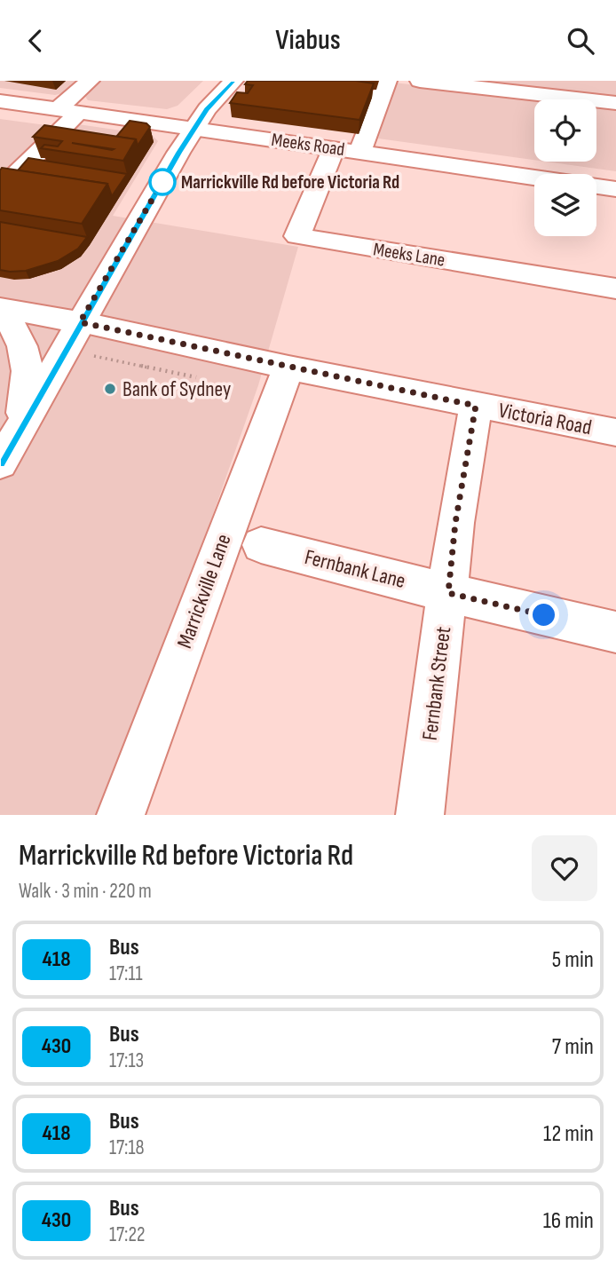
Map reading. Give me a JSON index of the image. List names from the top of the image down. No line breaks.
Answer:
{"streets":{"street":["Meeks Road","Meeks Lane","Victoria Road","Fernbank Lane","Marrickville Lane","Fernbank Street"]},"crossings":[["Meeks Road","Meeks Lane"],["Victoria Road","Marrickville Lane"],["Victoria Road","Fernbank Street"],["Fernbank Lane","Fernbank Street"]],"places":["Marrickville Rd before Victoria Rd","Bank of Sydney"],"lines":["bus line 418"],"page":{"header":"Viabus","heading":["Marrickville Rd before Victoria Rd","Walk · 3 min · 220 m"],"list":[{"mark":"418","name":"Bus","note":"17:11","value":"5 min"},{"mark":"430","name":"Bus","note":"17:13","value":"7 min"},{"mark":"418","name":"Bus","note":"17:18","value":"12 min"},{"mark":"430","name":"Bus","note":"17:22","value":"16 min"}]}}
